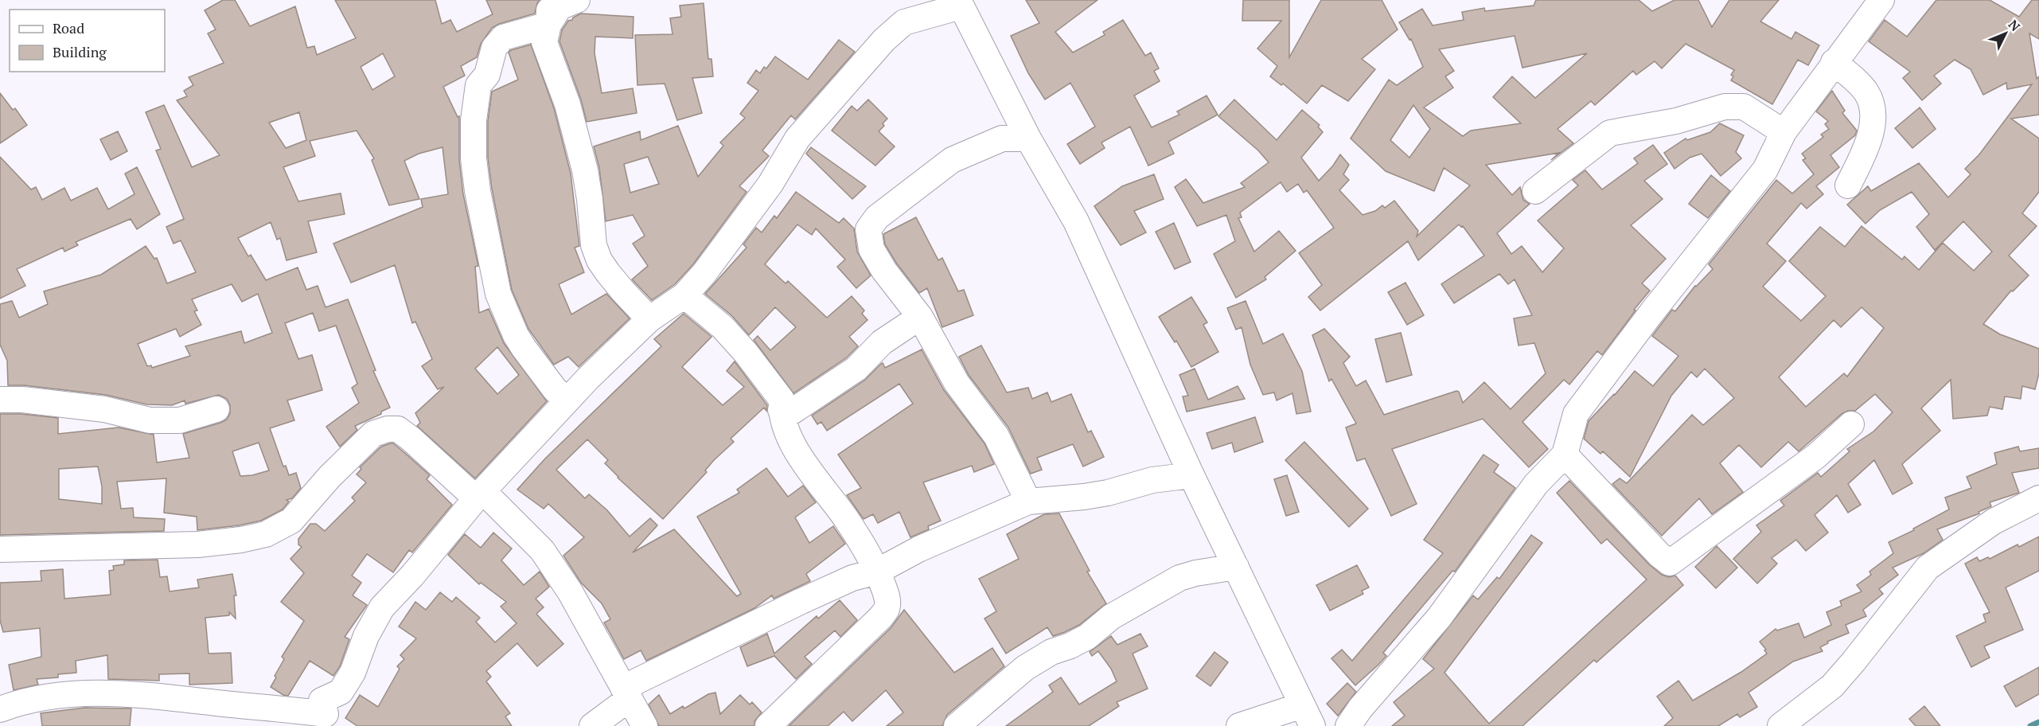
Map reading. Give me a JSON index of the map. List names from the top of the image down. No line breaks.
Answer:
{"legend":["Road","Building"],"north":"top right"}
